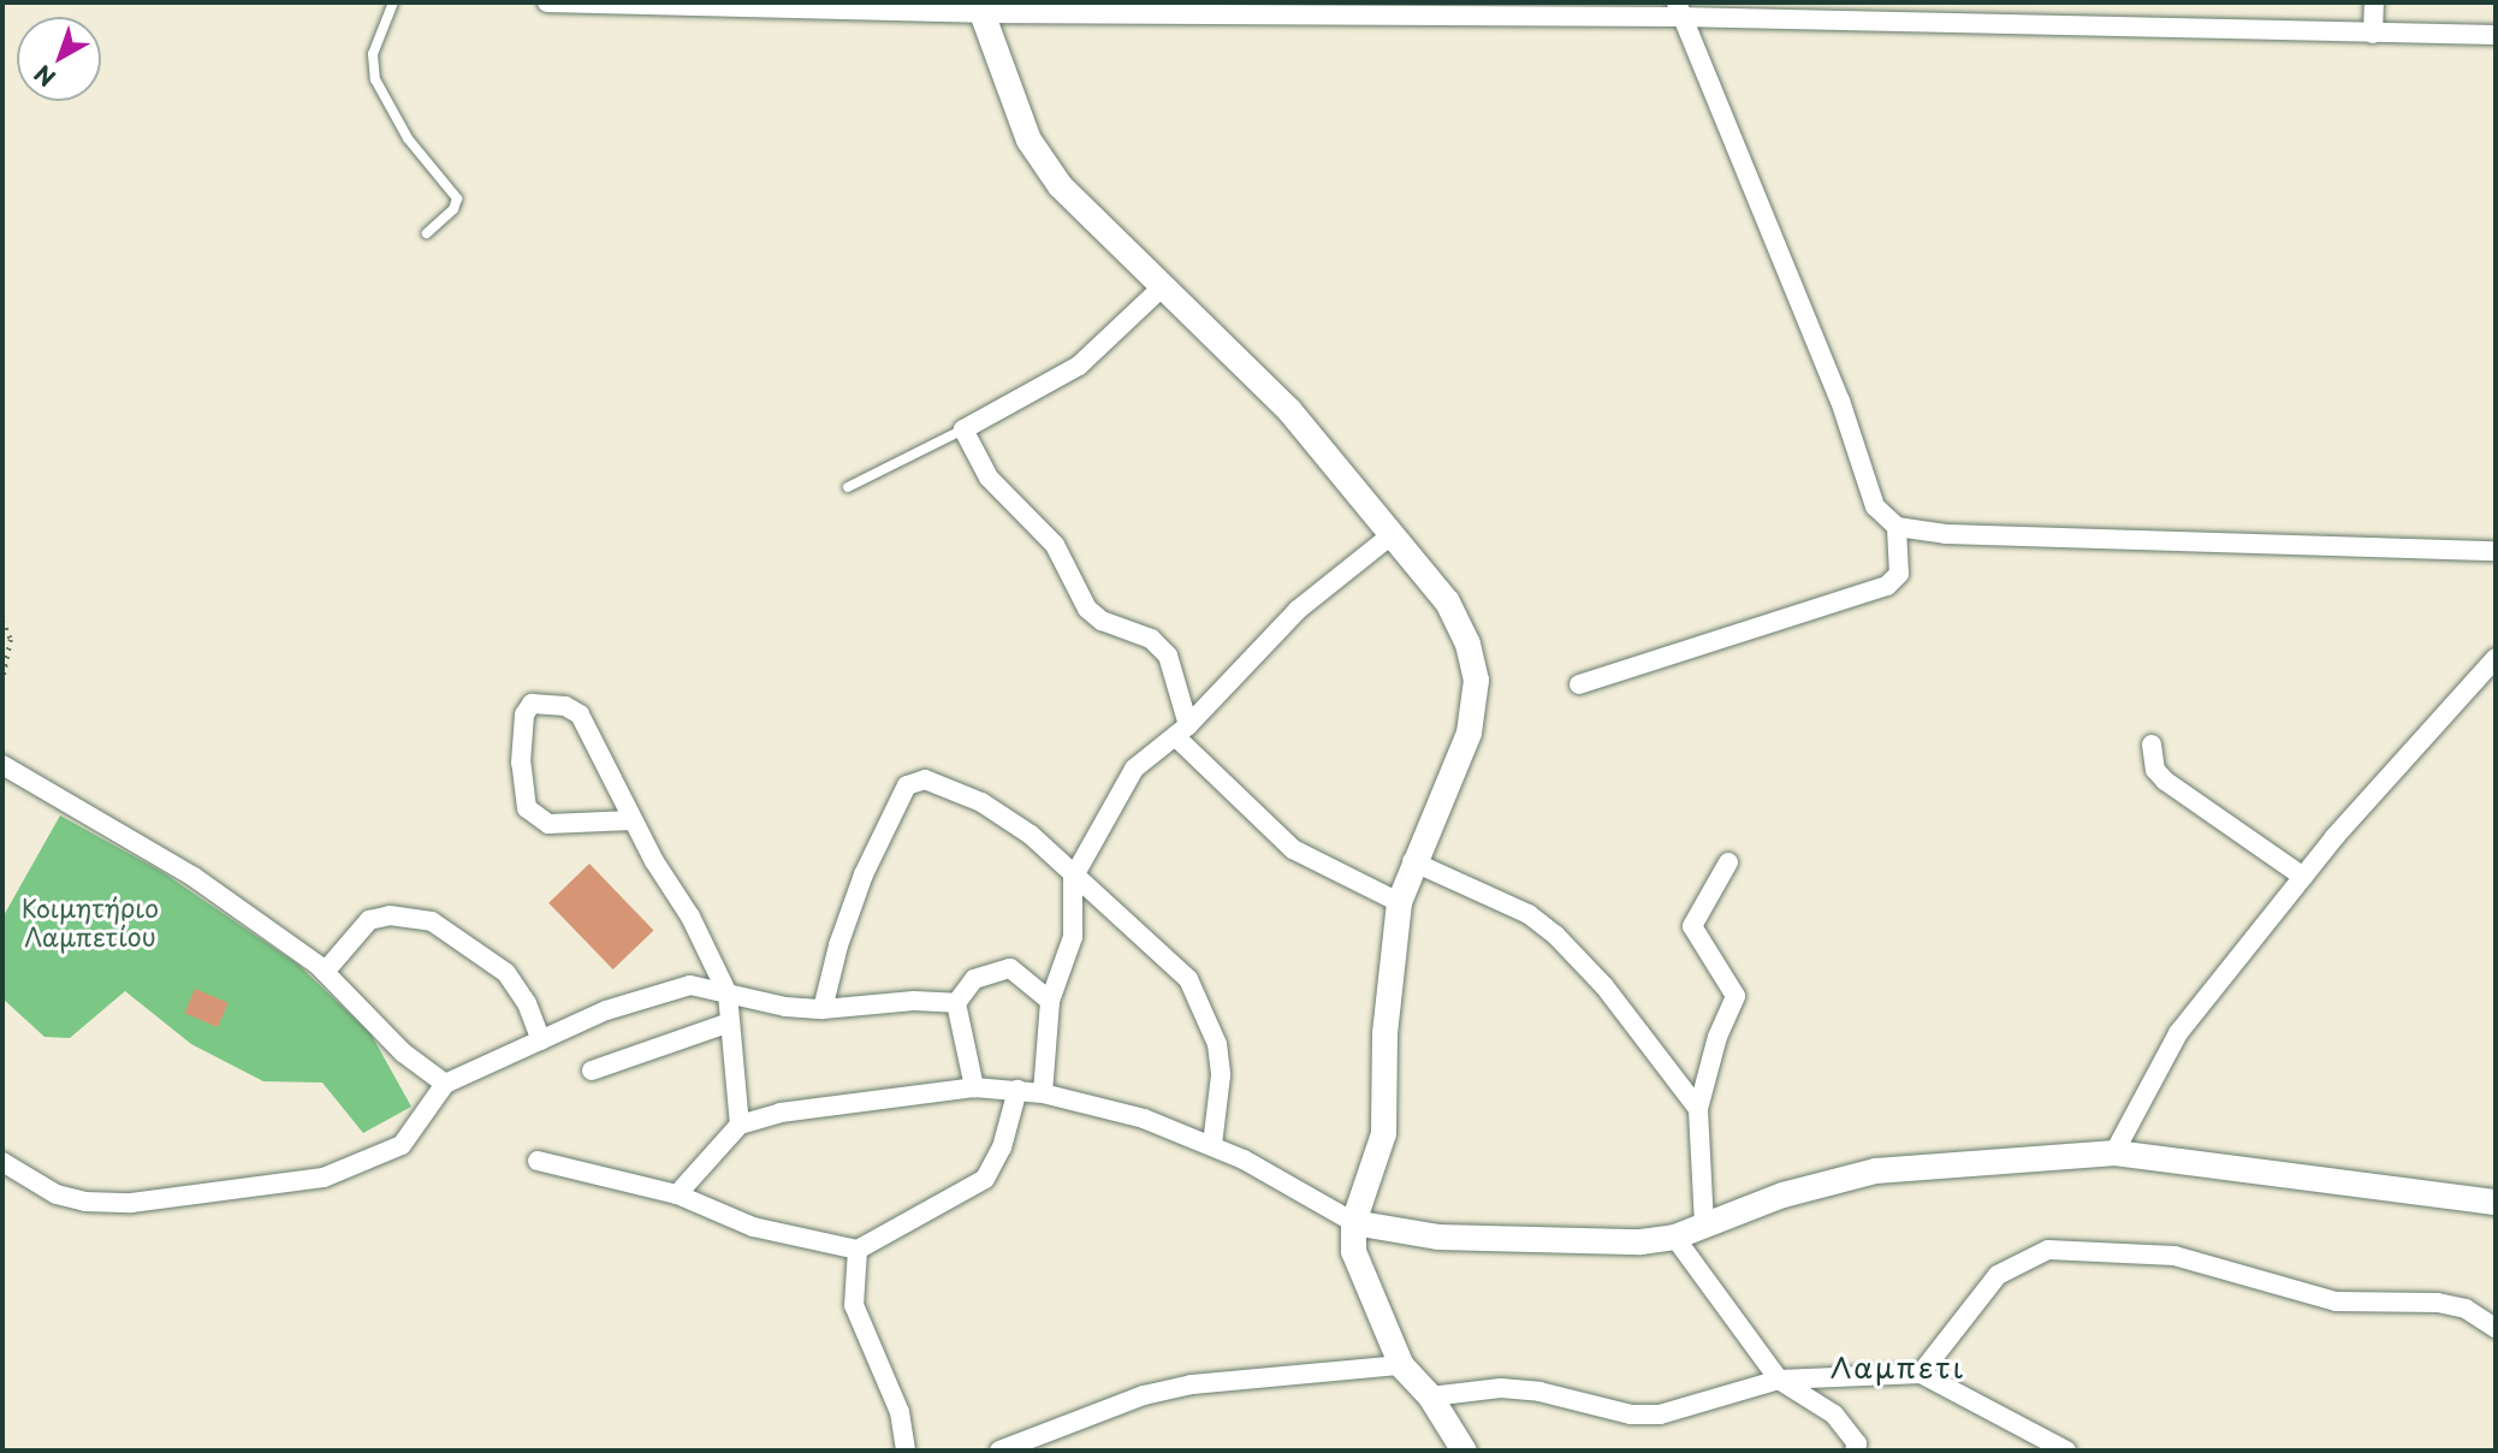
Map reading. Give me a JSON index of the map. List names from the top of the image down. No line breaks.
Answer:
{"districts":["Λαμπετι"],"parks":["Κοιμητήριο Λαμπετίου"],"north":"bottom left"}
